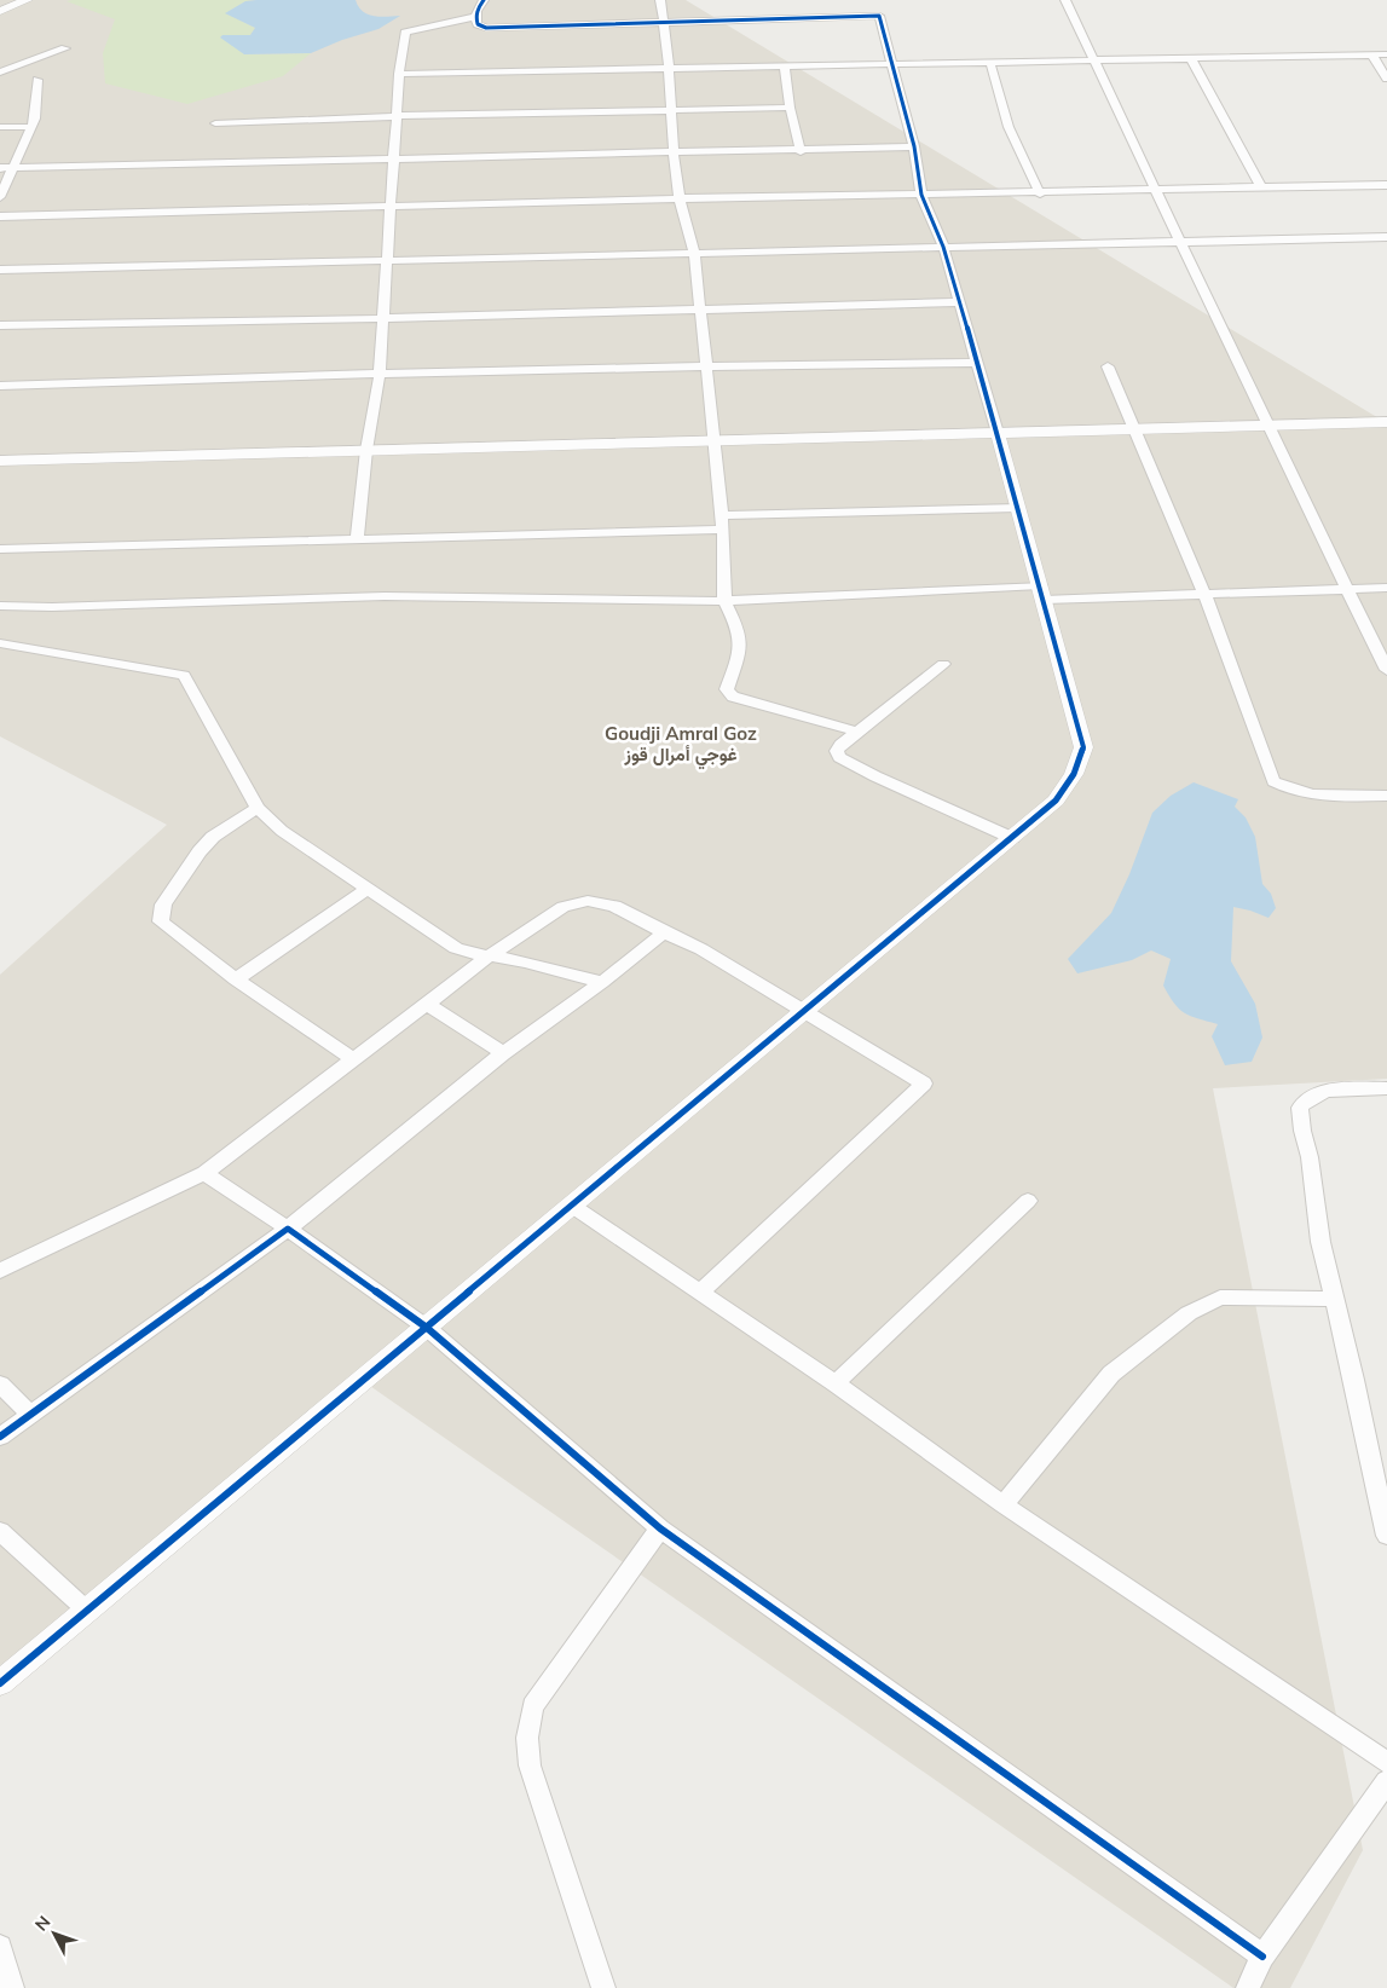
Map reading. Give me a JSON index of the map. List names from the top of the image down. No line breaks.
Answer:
{"districts":["Goudji Amral Goz غوجي أمرال قوز"],"north":"top left"}
